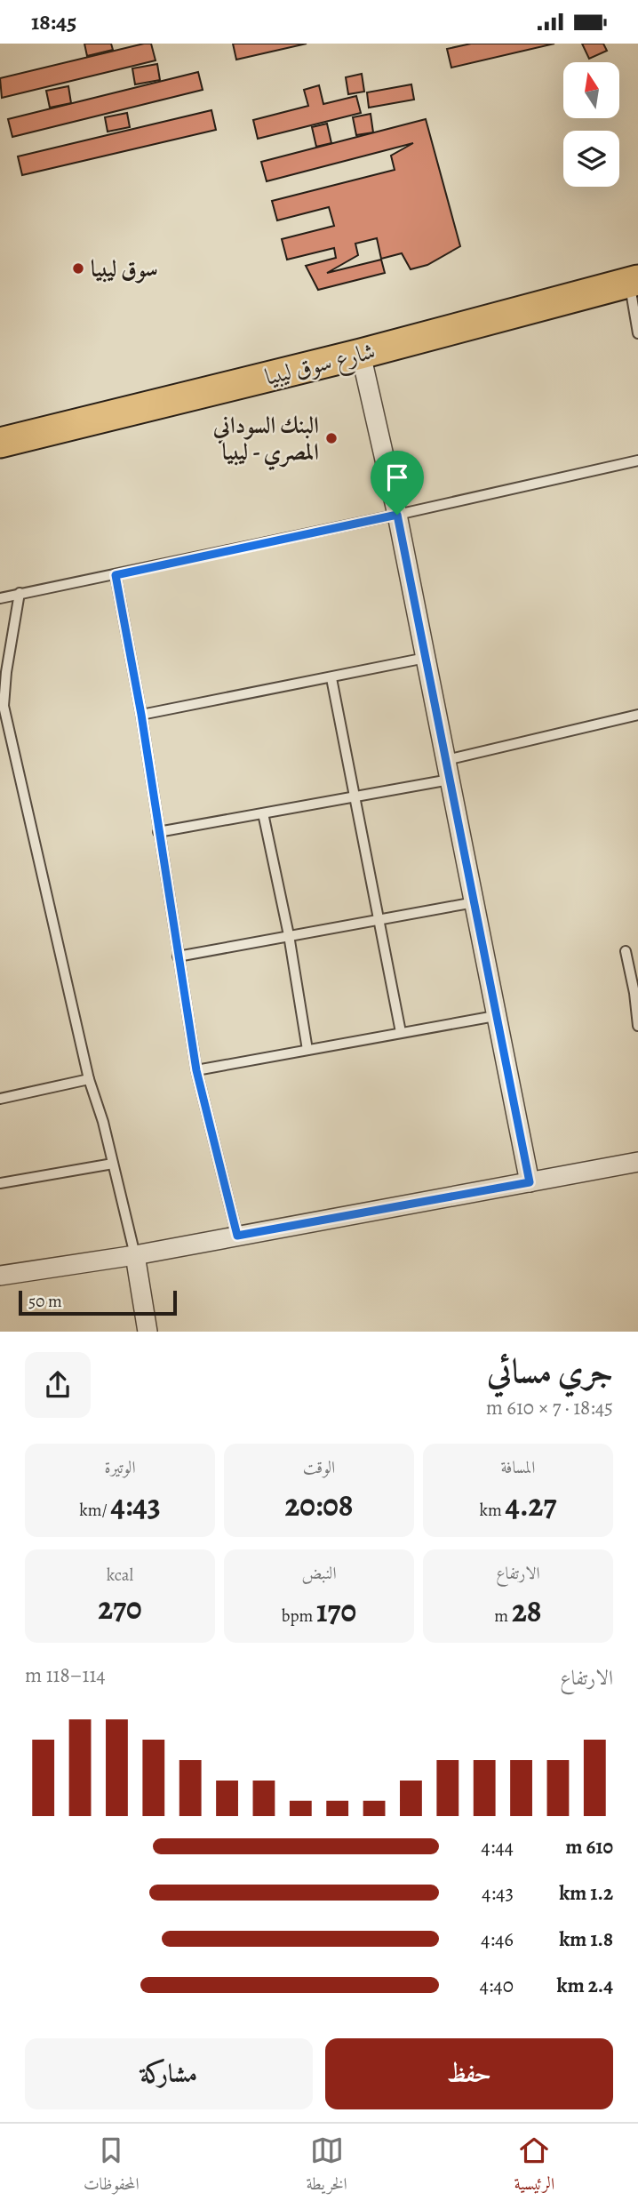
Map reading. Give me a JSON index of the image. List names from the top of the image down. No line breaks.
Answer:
{"streets":{"main road":["شارع سوق ليبيا"]},"places":["سوق ليبيا","البنك السوداني المصري - ليبيا"],"scale_bar":"50 m","north":"top","page":{"status":"18:45","scale":"50 m","heading":["جري مسائي","18:45 · 7 × 610 m"],"stats":[["المسافة","4.27 km"],["الوقت","20:08"],["الوتيرة","4:43 /km"],["الارتفاع","28 m"],["النبض","170 bpm"],["kcal","270"]],"chart":["الارتفاع","114–118 m"],"list":[{"name":"610 m","note":"4:44"},{"name":"1.2 km","note":"4:43"},{"name":"1.8 km","note":"4:46"},{"name":"2.4 km","note":"4:40"}],"buttons":["حفظ","مشاركة"],"tabs":["الرئيسية","الخريطة","المحفوظات"]}}
